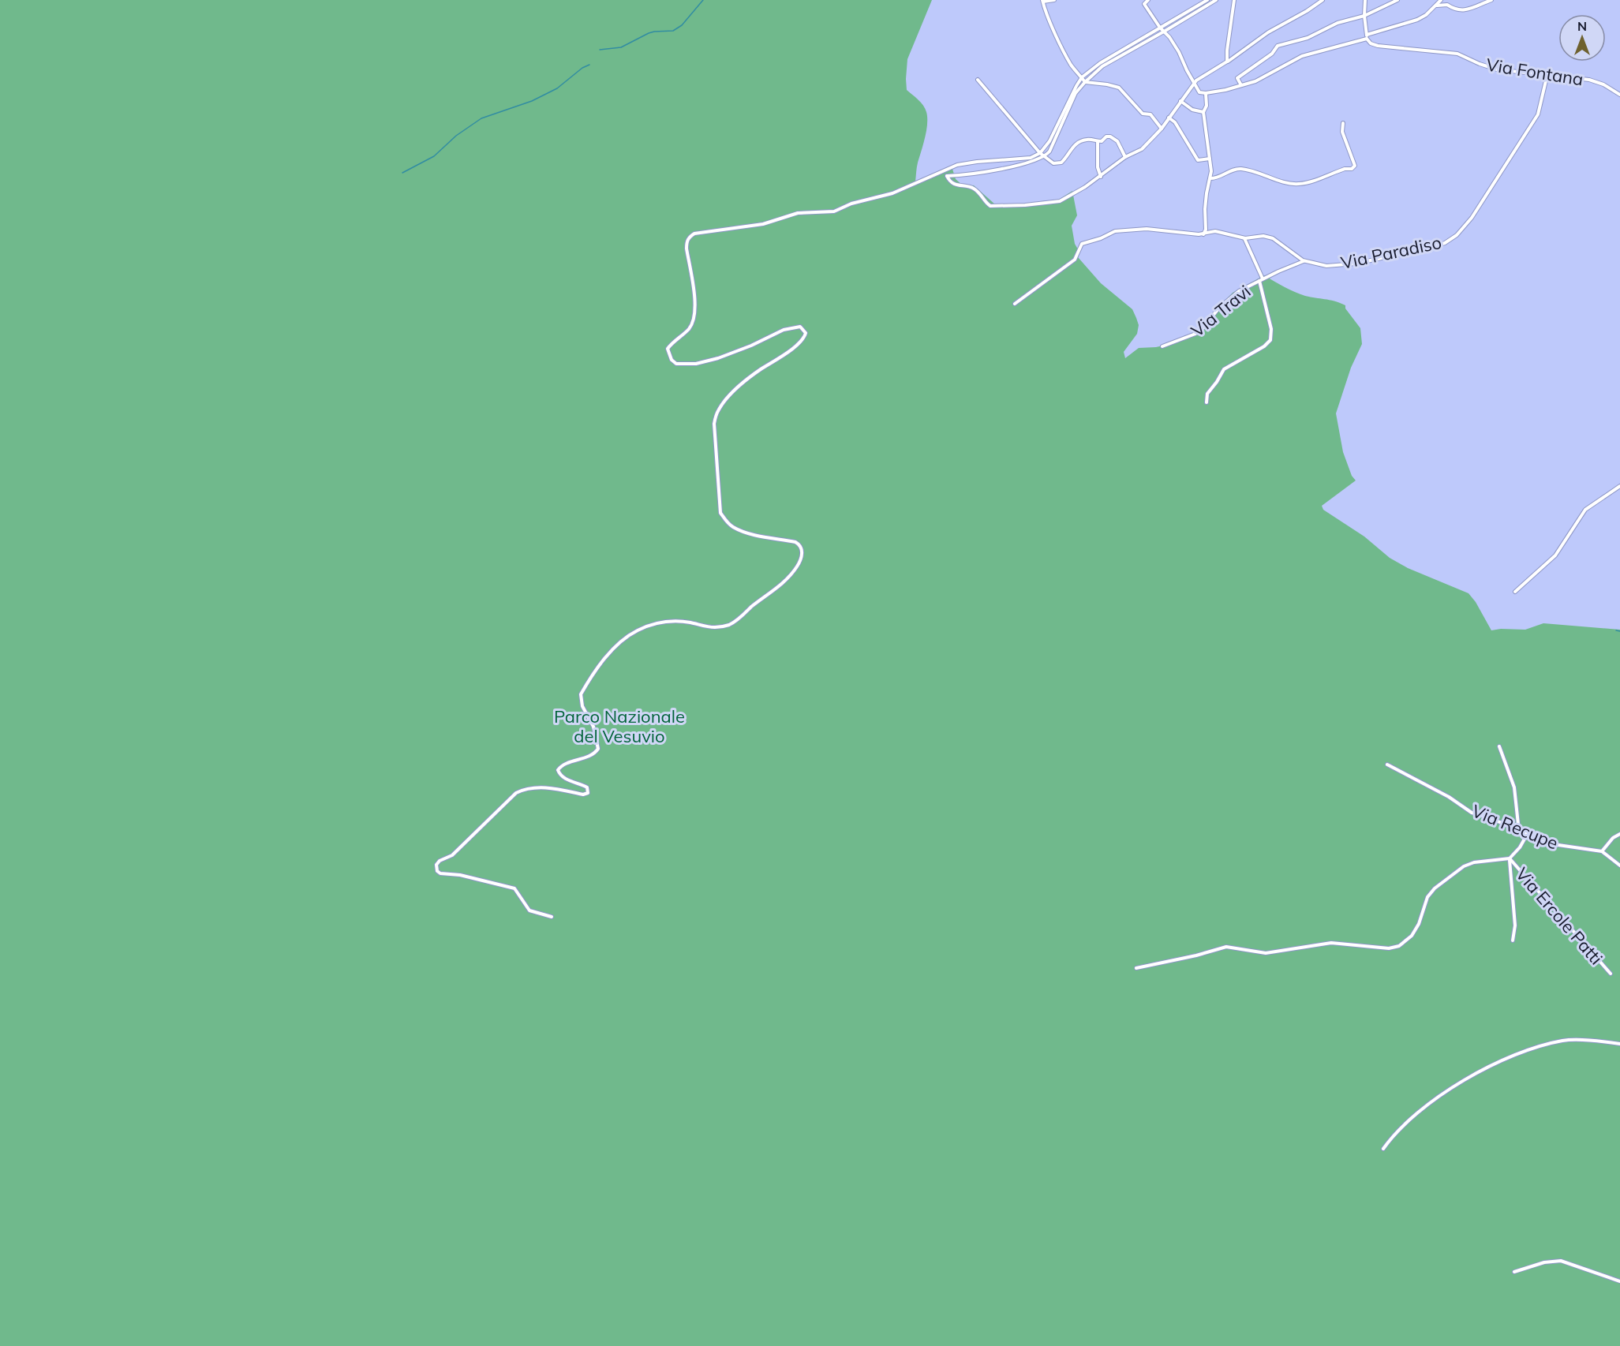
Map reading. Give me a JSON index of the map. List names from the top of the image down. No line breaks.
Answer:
{"streets":{"street":["Via Fontana","Via Paradiso","Via Travi","Via Recupe","Via Ercole Patti"]},"crossings":[["Via Fontana","Via Paradiso"],["Via Paradiso","Via Travi"]],"parks":["Parco Nazionale del Vesuvio"],"north":"top"}
